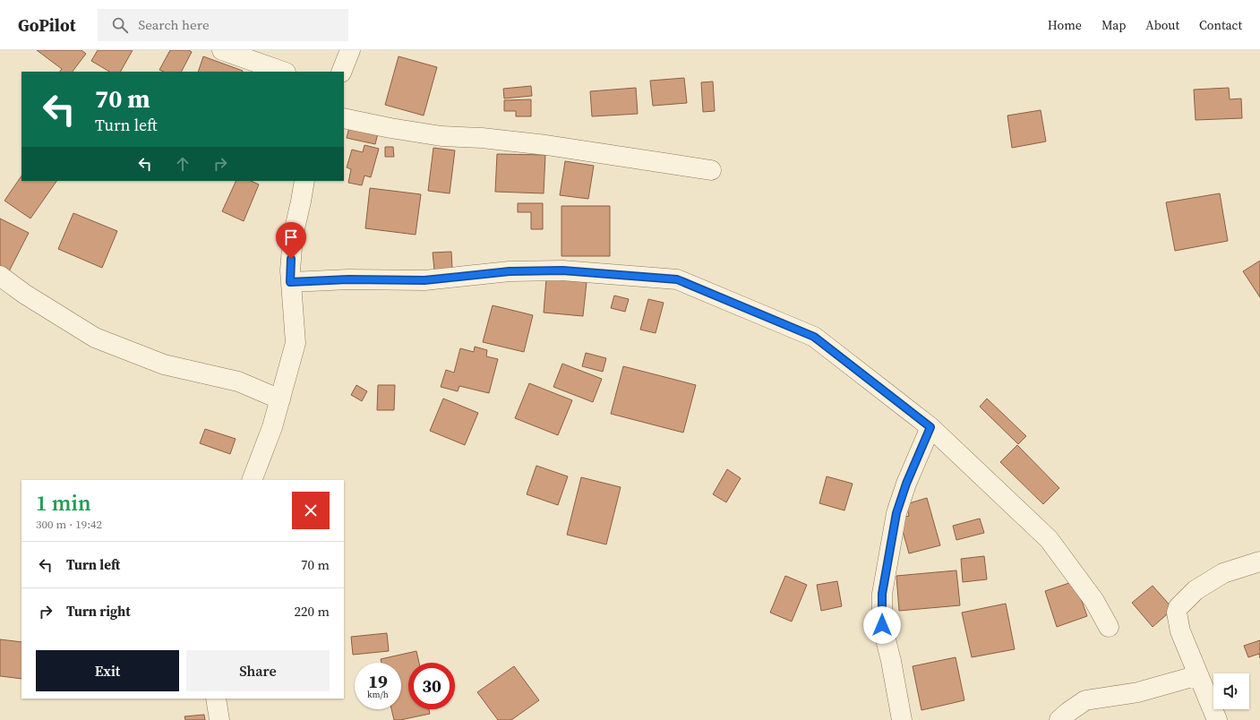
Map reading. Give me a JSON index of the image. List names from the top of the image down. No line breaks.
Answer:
{"page":{"header":"GoPilot","search":"Search here","nav":["Home","Map","About","Contact"],"turn":["70 m","Turn left"],"heading":["1 min","300 m · 19:42"],"list":[{"name":"Turn left","value":"70 m"},{"name":"Turn right","value":"220 m"}],"buttons":["Exit","Share"],"speed":"19 km/h","limit":"30"}}
